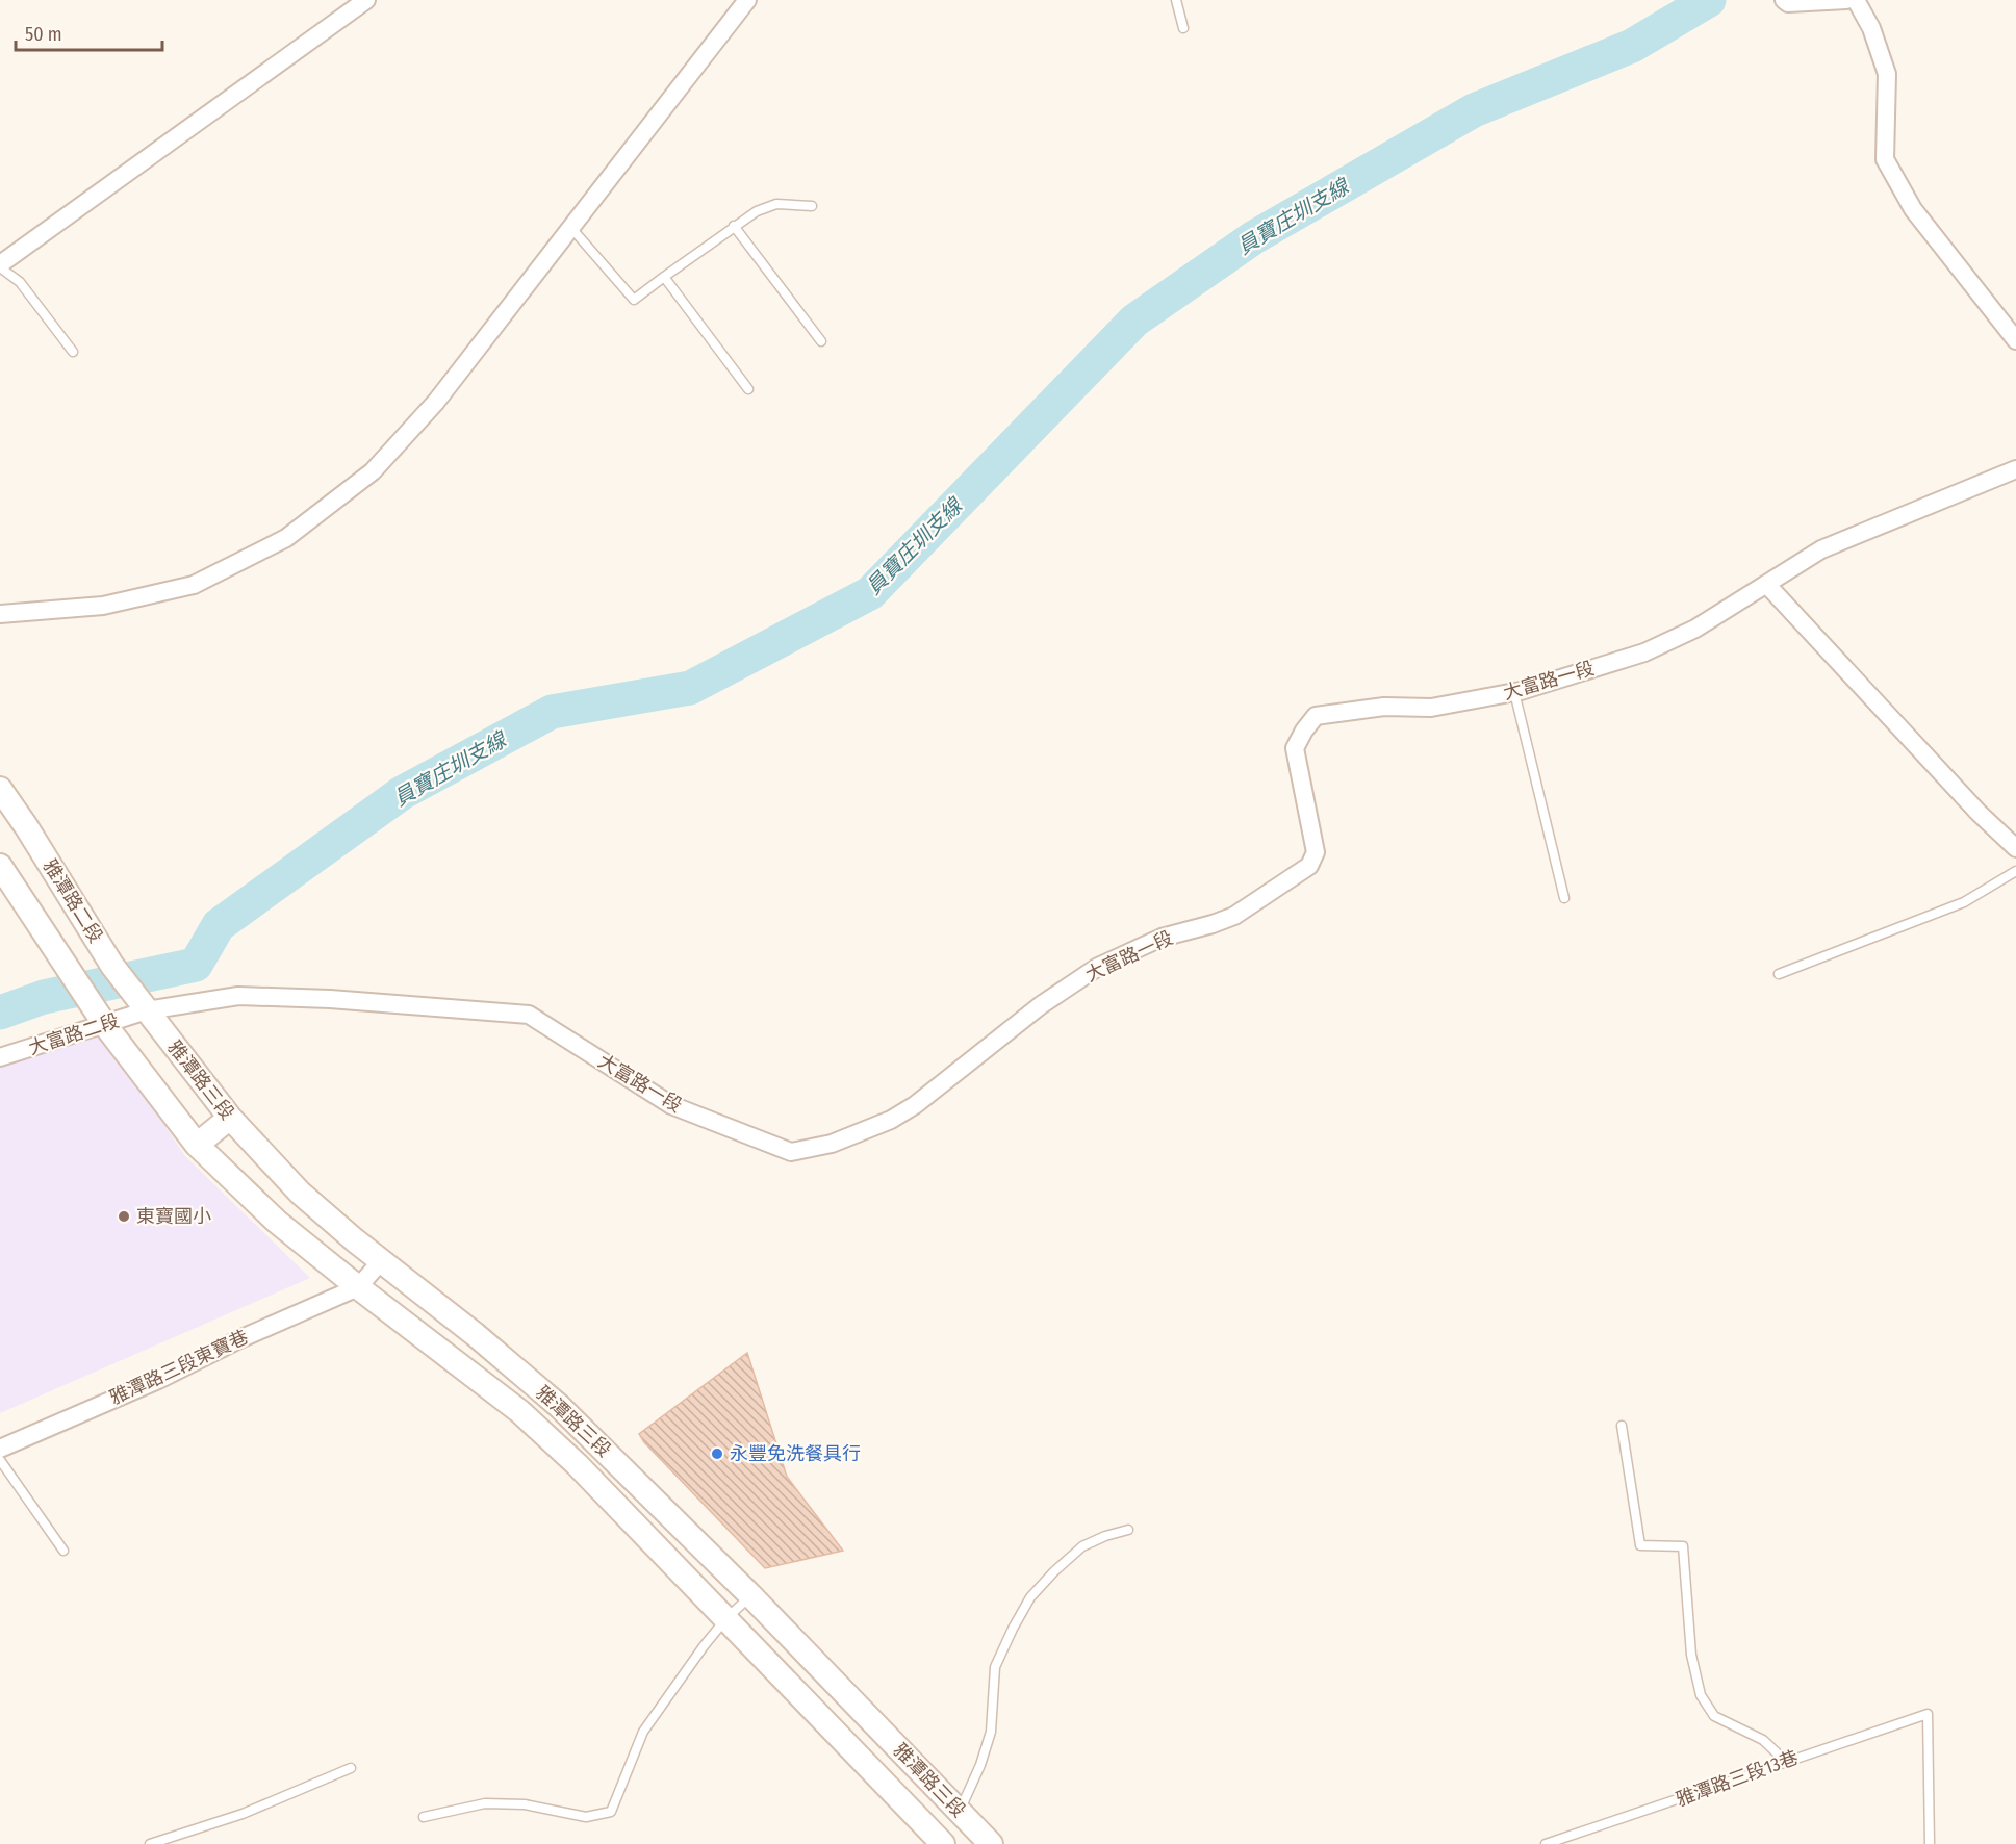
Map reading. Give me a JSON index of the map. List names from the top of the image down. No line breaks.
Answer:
{"streets":{"street":["大富路一段","雅潭路二段","大富路二段","雅潭路三段","雅潭路三段東寶巷"],"lane":["雅潭路三段13巷"]},"crossings":[["大富路一段","雅潭路二段"],["大富路一段","大富路二段"],["大富路一段","雅潭路三段"],["雅潭路二段","大富路二段"],["雅潭路二段","雅潭路三段"],["大富路二段","雅潭路三段"],["雅潭路三段","雅潭路三段東寶巷"]],"water":["員寶庄圳支線"],"places":["東寶國小","永豐免洗餐具行"],"scale_bar":"50 m"}
